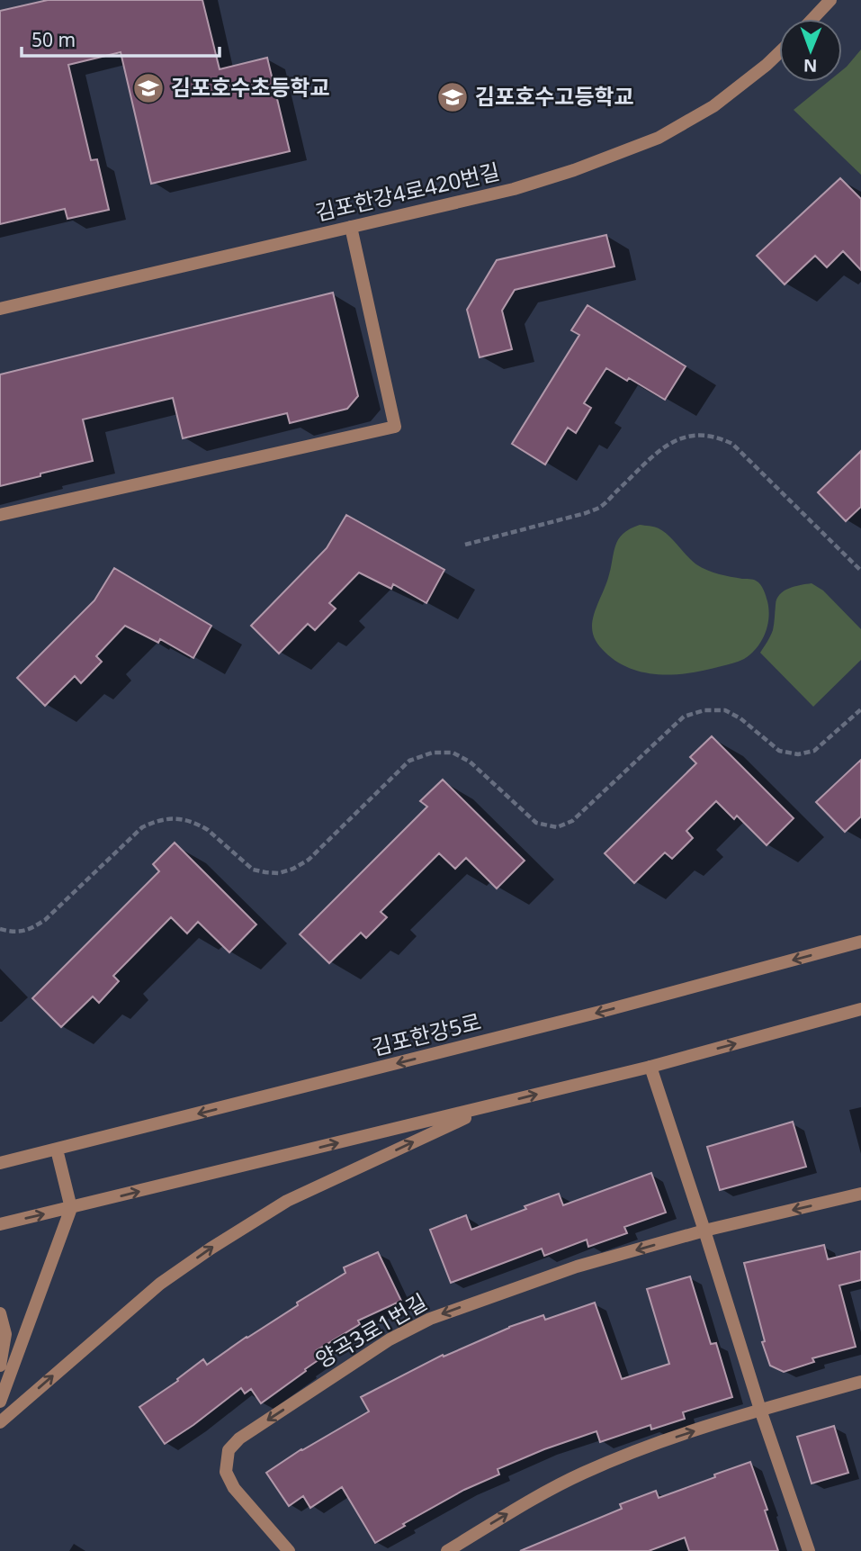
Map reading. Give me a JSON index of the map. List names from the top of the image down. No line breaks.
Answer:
{"streets":{"street":["김포한강4로420번길","김포한강5로","양곡3로1번길"]},"one_way":["양곡3로1번길"],"places":{"school or university":["김포호수초등학교","김포호수고등학교"]},"scale_bar":"50 m","north":"bottom"}
